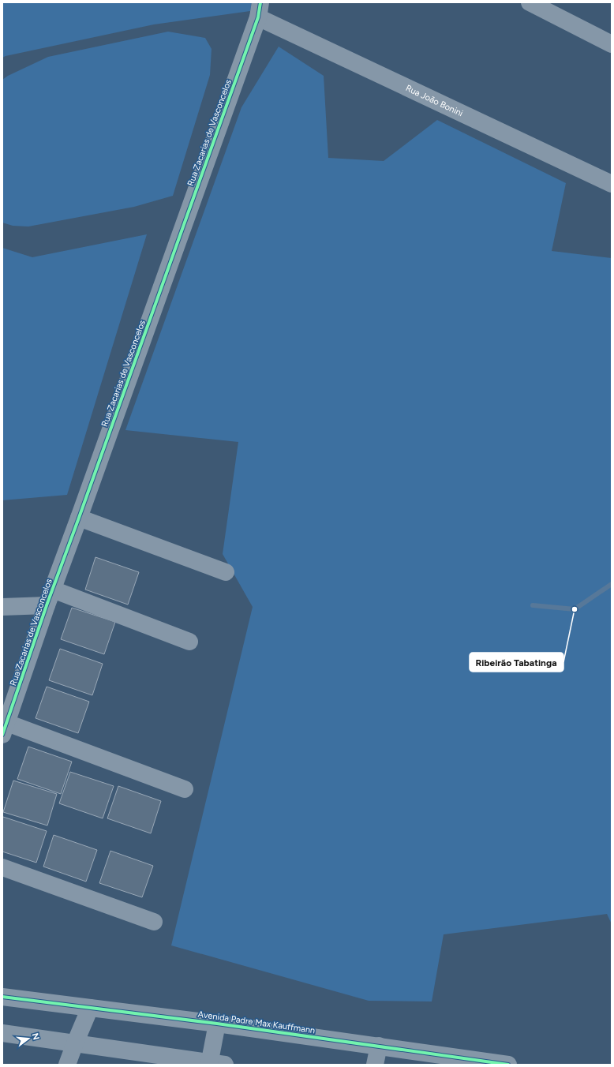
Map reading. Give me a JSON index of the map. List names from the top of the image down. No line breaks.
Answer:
{"streets":{"street":["Rua João Bonini","Rua Zacarias de Vasconcelos","Avenida Padre Max Kauffmann"]},"crossings":[["Rua João Bonini","Rua Zacarias de Vasconcelos"]],"places":["Ribeirão Tabatinga"],"north":"right"}
